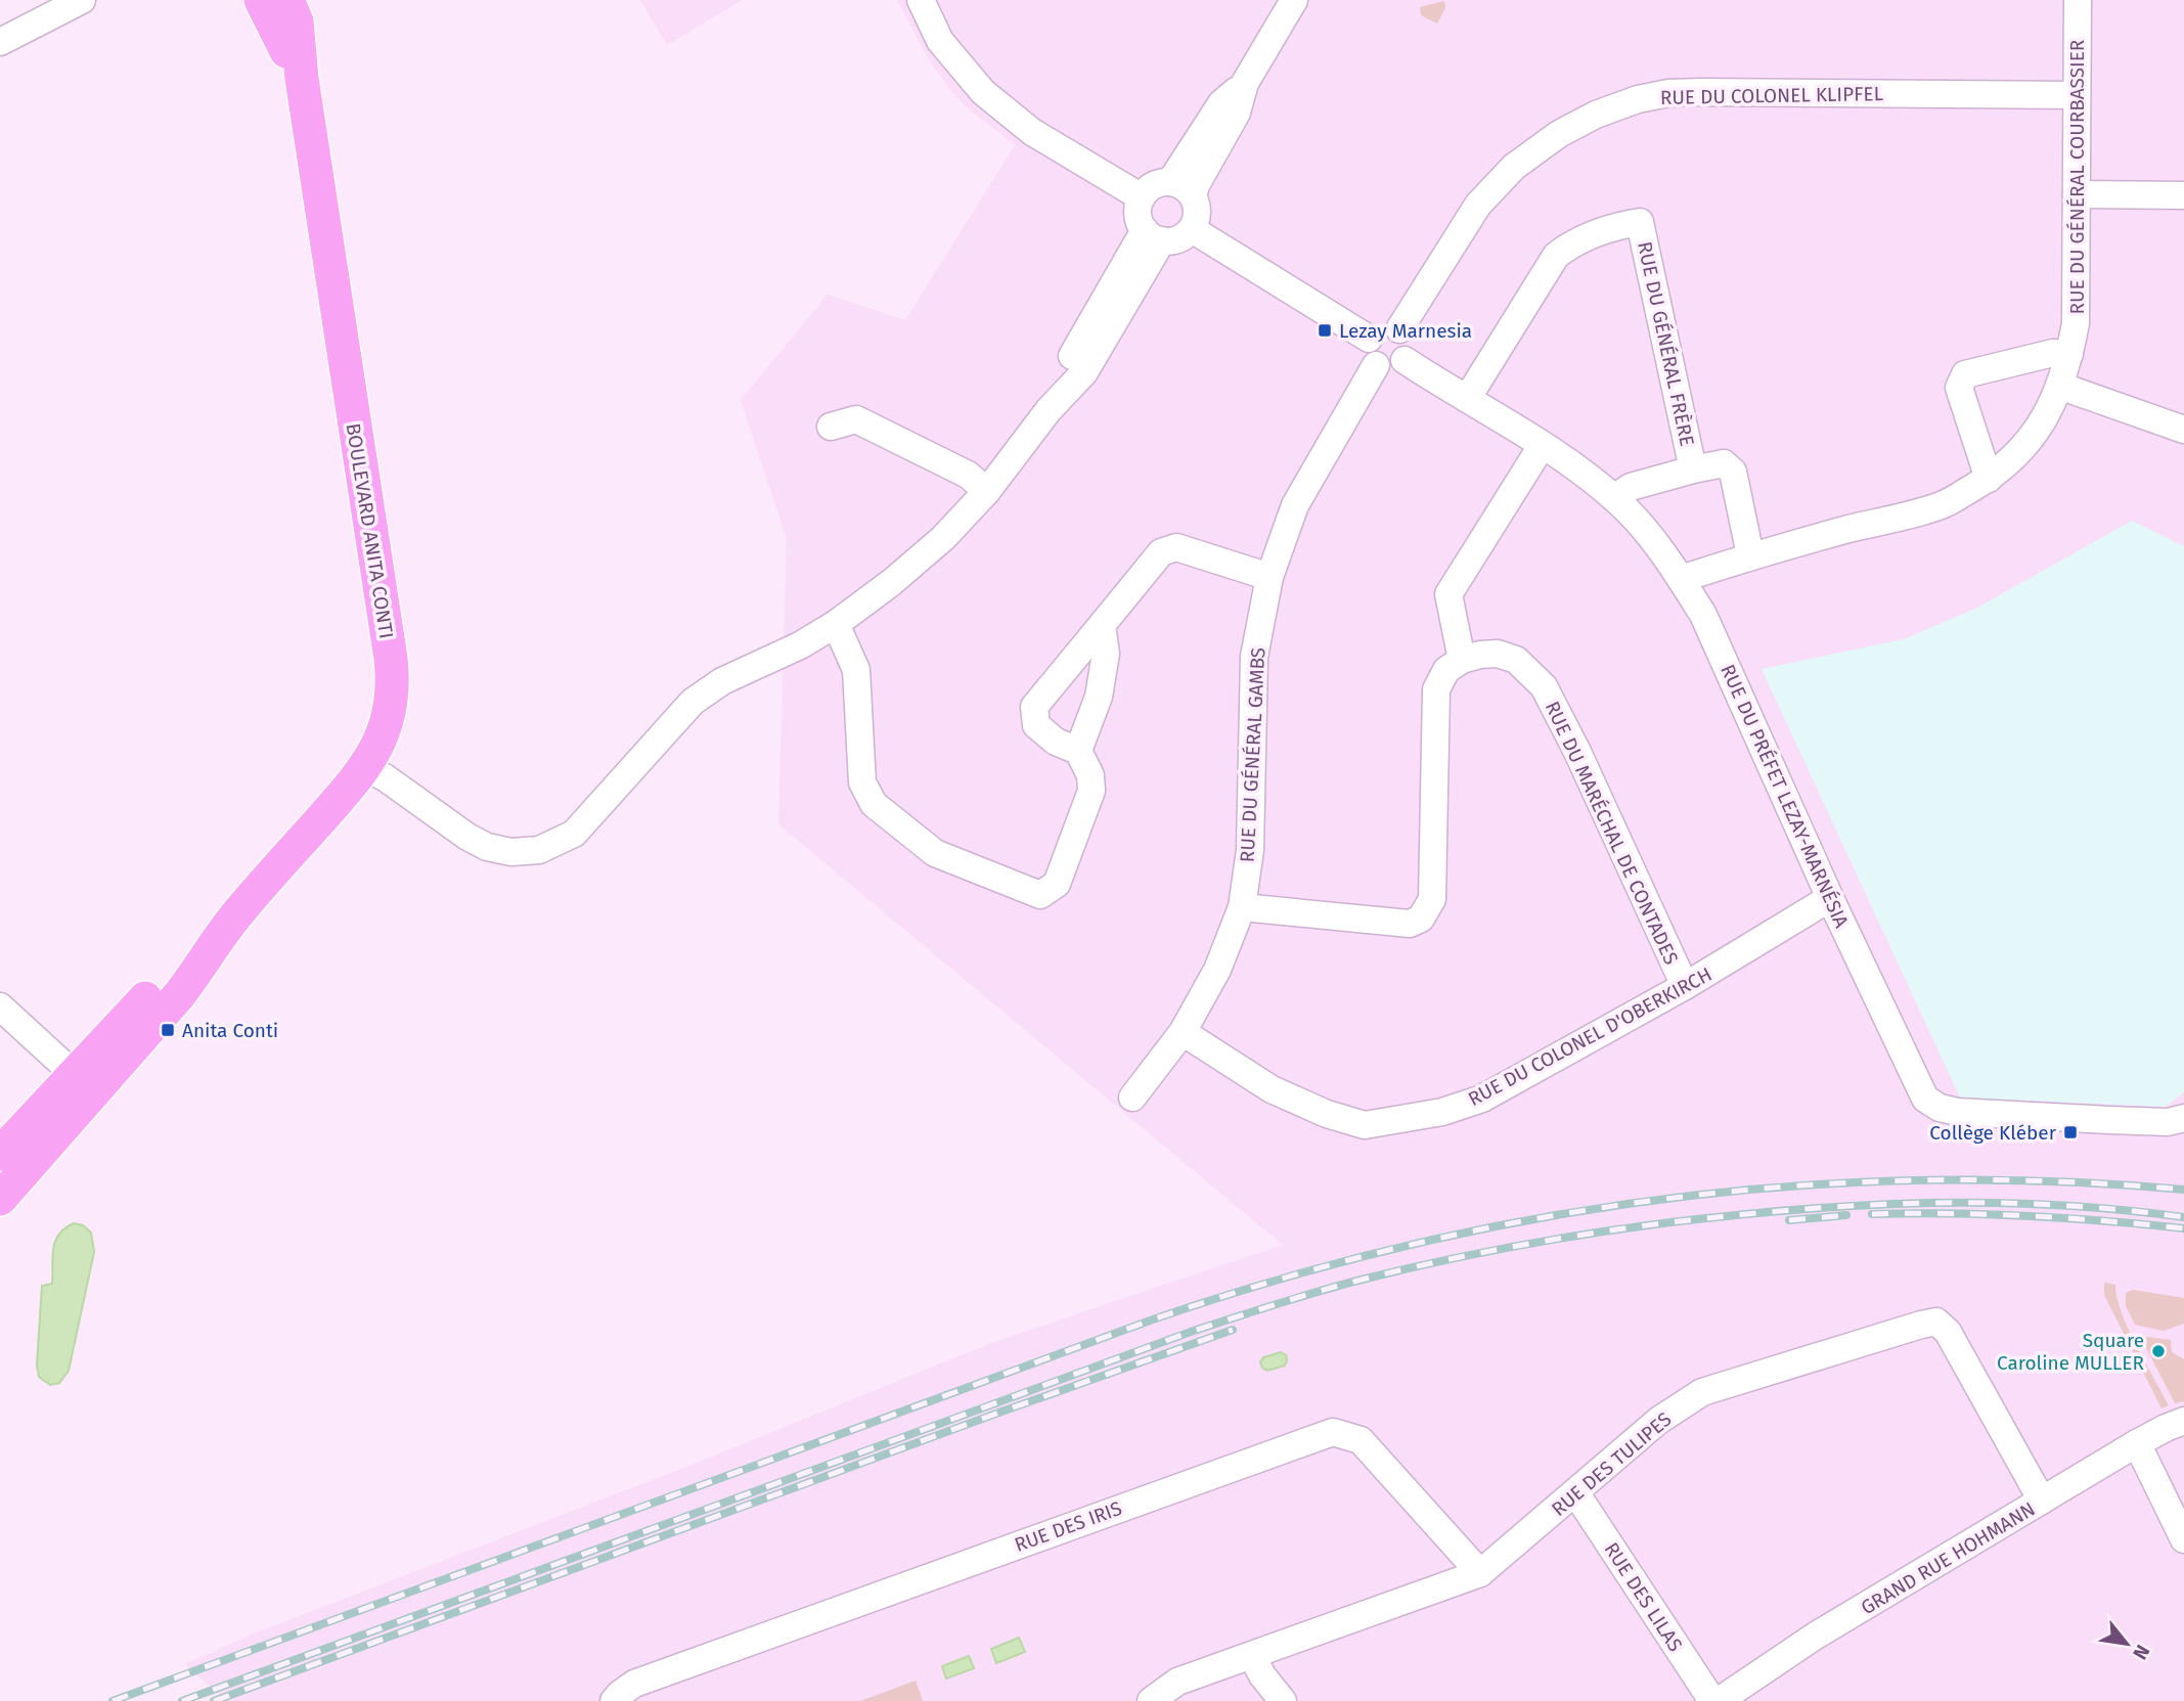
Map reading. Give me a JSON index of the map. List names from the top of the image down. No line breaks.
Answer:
{"streets":{"main road":["BOULEVARD ANITA CONTI"],"street":["RUE DU COLONEL KLIPFEL","RUE DU GÉNÉRAL COURBASSIER","RUE DU GÉNÉRAL FRÈRE","RUE DU GÉNÉRAL GAMBS","RUE DU PRÉFET LEZAY-MARNÉSIA","RUE DU MARÉCHAL DE CONTADES","RUE DU COLONEL D'OBERKIRCH","RUE DES TULIPES","RUE DES IRIS","GRAND RUE HOHMANN","RUE DES LILAS"]},"crossings":[["RUE DU COLONEL KLIPFEL","RUE DU GÉNÉRAL COURBASSIER"],["RUE DU COLONEL KLIPFEL","RUE DU GÉNÉRAL GAMBS"],["RUE DU COLONEL KLIPFEL","RUE DU PRÉFET LEZAY-MARNÉSIA"],["RUE DU GÉNÉRAL COURBASSIER","RUE DU PRÉFET LEZAY-MARNÉSIA"],["RUE DU GÉNÉRAL FRÈRE","RUE DU PRÉFET LEZAY-MARNÉSIA"],["RUE DU GÉNÉRAL GAMBS","RUE DU PRÉFET LEZAY-MARNÉSIA"],["RUE DU GÉNÉRAL GAMBS","RUE DU COLONEL D'OBERKIRCH"],["RUE DU PRÉFET LEZAY-MARNÉSIA","RUE DU COLONEL D'OBERKIRCH"],["RUE DU MARÉCHAL DE CONTADES","RUE DU COLONEL D'OBERKIRCH"],["RUE DES TULIPES","RUE DES IRIS"],["RUE DES TULIPES","GRAND RUE HOHMANN"],["RUE DES TULIPES","RUE DES LILAS"]],"places":{"transit":["Lezay Marnesia","Anita Conti","Collège Kléber"],"other":["Square Caroline MULLER"]},"north":"bottom right"}
